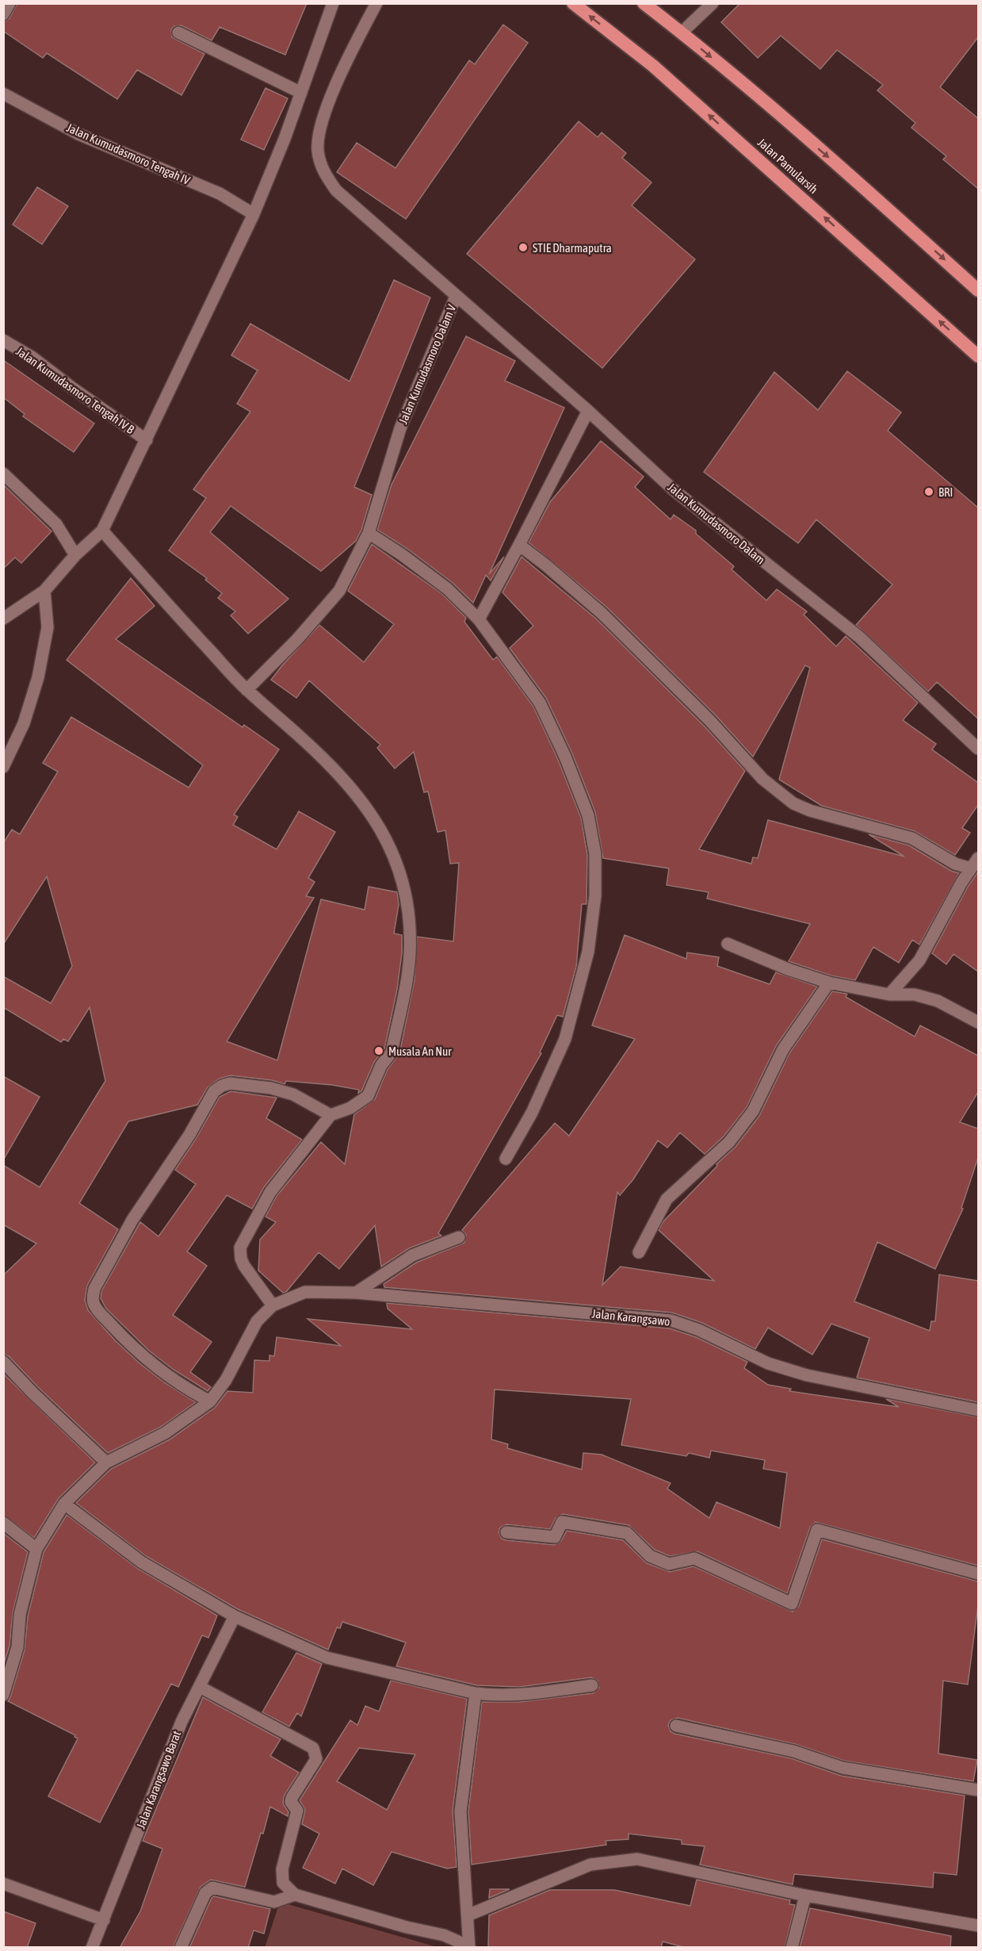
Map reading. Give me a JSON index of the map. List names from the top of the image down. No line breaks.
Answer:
{"streets":{"highway":["Jalan Pamularsih"],"street":["Jalan Kumudasmoro Tengah IV","Jalan Kumudasmoro Dalam V","Jalan Kumudasmoro Tengah IV B","Jalan Kumudasmoro Dalam","Jalan Karangsawo","Jalan Karangsawo Barat"]},"crossings":[["Jalan Kumudasmoro Dalam V","Jalan Kumudasmoro Dalam"]],"places":["STIE Dharmaputra","BRI","Musala An Nur"]}
